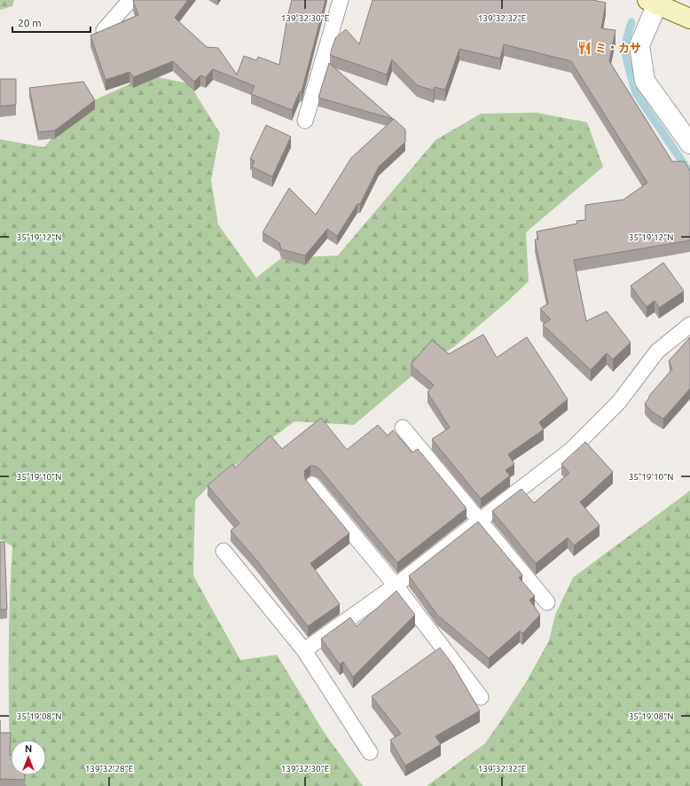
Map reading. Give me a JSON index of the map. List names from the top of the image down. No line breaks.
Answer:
{"places":{"restaurant":["ミ・カサ"]},"scale_bar":"20 m","north":"top","coordinates":["139°32'30\"E","139°32'32\"E","35°19'12\"N","35°19'10\"N","35°19'08\"N","139°32'28\"E"]}
